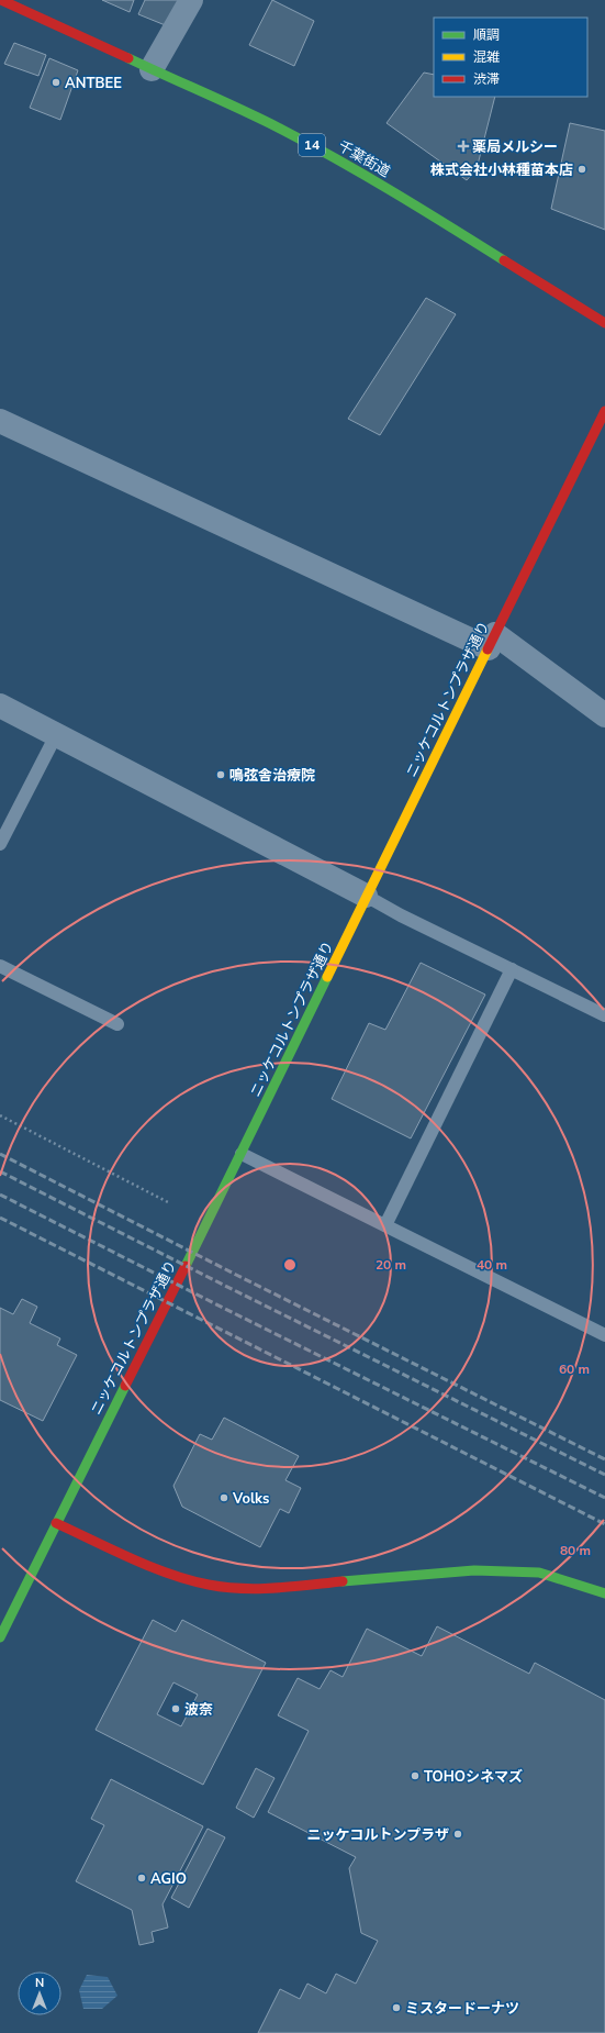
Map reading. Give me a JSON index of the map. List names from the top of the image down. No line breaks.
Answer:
{"streets":{"main road":["14","千葉街道","ニッケコルトンプラザ通り"]},"places":{"other":["ANTBEE","株式会社小林種苗本店","鳴弦舎治療院","Volks","波奈","TOHOシネマズ","ニッケコルトンプラザ","AGIO","ミスタードーナツ"],"health":["薬局メルシー"]},"legend":["順調","混雑","渋滞"],"north":"top","rings":["20 m","40 m","60 m","80 m"]}
